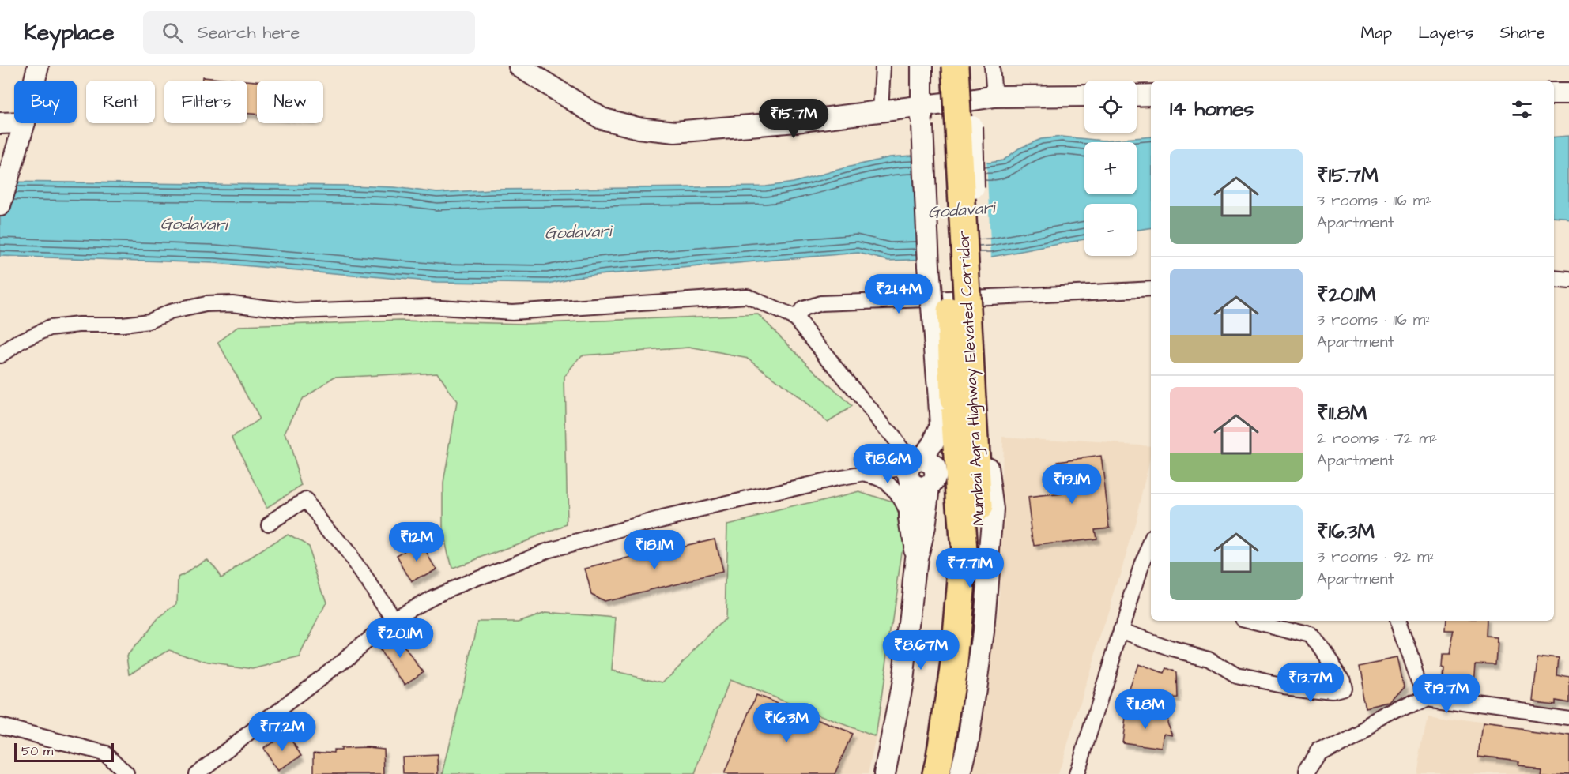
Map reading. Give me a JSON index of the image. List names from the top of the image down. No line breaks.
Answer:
{"streets":{"highway":["Mumbai Agra Highway Elevated Corridor"]},"water":["Godavari"],"scale_bar":"50 m","page":{"header":"Keyplace","search":"Search here","nav":["Map","Layers","Share"],"map_buttons":["+","−"],"chip":["Buy","Rent","Filters","New"],"heading":"14 homes","price":["₹15.7M","₹21.4M","₹18.6M","₹19.1M","₹12M","₹18.1M","₹7.71M","₹20.1M","₹8.67M","₹13.7M","₹19.7M","₹11.8M","₹16.3M","₹17.2M"],"list":[{"name":"₹15.7M","note":"3 rooms · 116 m² · Apartment"},{"name":"₹20.1M","note":"3 rooms · 116 m² · Apartment"},{"name":"₹11.8M","note":"2 rooms · 72 m² · Apartment"},{"name":"₹16.3M","note":"3 rooms · 92 m² · Apartment"}],"scale":"50 m"}}
